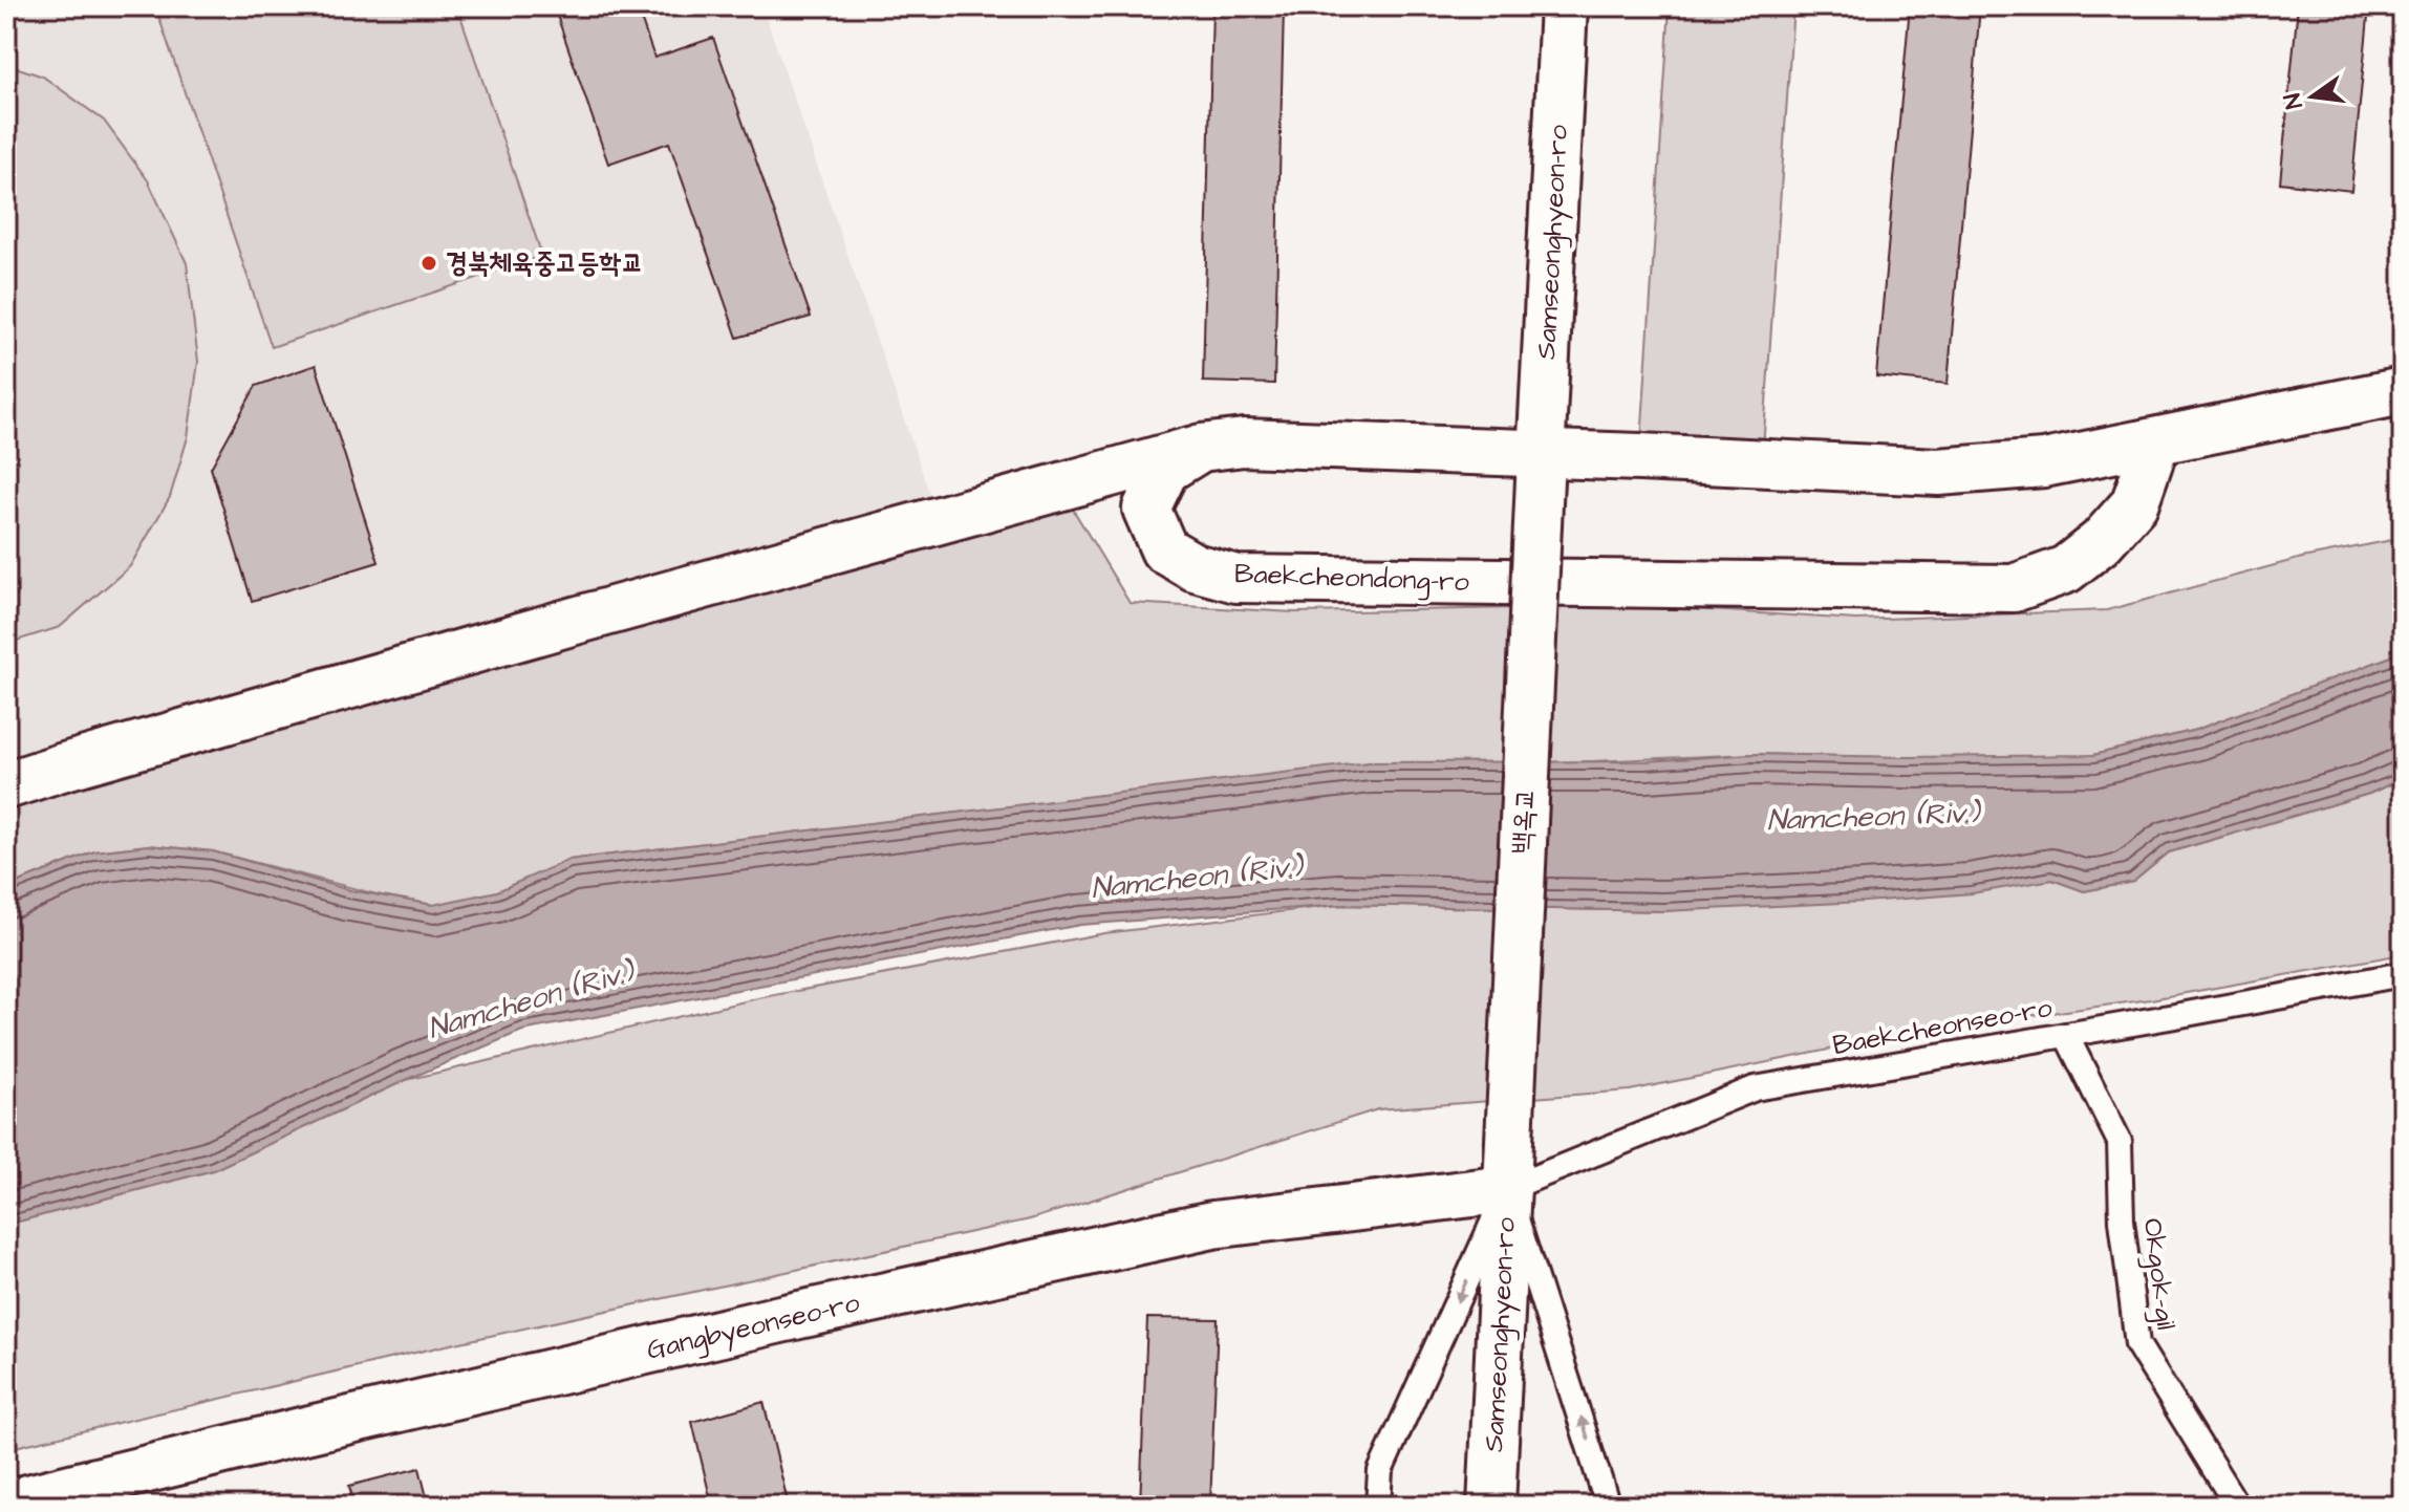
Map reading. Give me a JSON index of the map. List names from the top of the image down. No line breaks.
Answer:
{"streets":{"street":["Samseonghyeon-ro","Baekcheondong-ro","백옥교","Gangbyeonseo-ro"],"lane":["Baekcheonseo-ro","Okgok-gil"]},"crossings":[["Samseonghyeon-ro","Baekcheondong-ro"],["Samseonghyeon-ro","백옥교"],["Samseonghyeon-ro","Baekcheonseo-ro"],["Samseonghyeon-ro","Gangbyeonseo-ro"],["Baekcheondong-ro","백옥교"],["백옥교","Baekcheonseo-ro"],["백옥교","Gangbyeonseo-ro"],["Baekcheonseo-ro","Okgok-gil"],["Baekcheonseo-ro","Gangbyeonseo-ro"]],"water":["Namcheon (Riv.)"],"places":["경북체육중고등학교"],"north":"left"}
